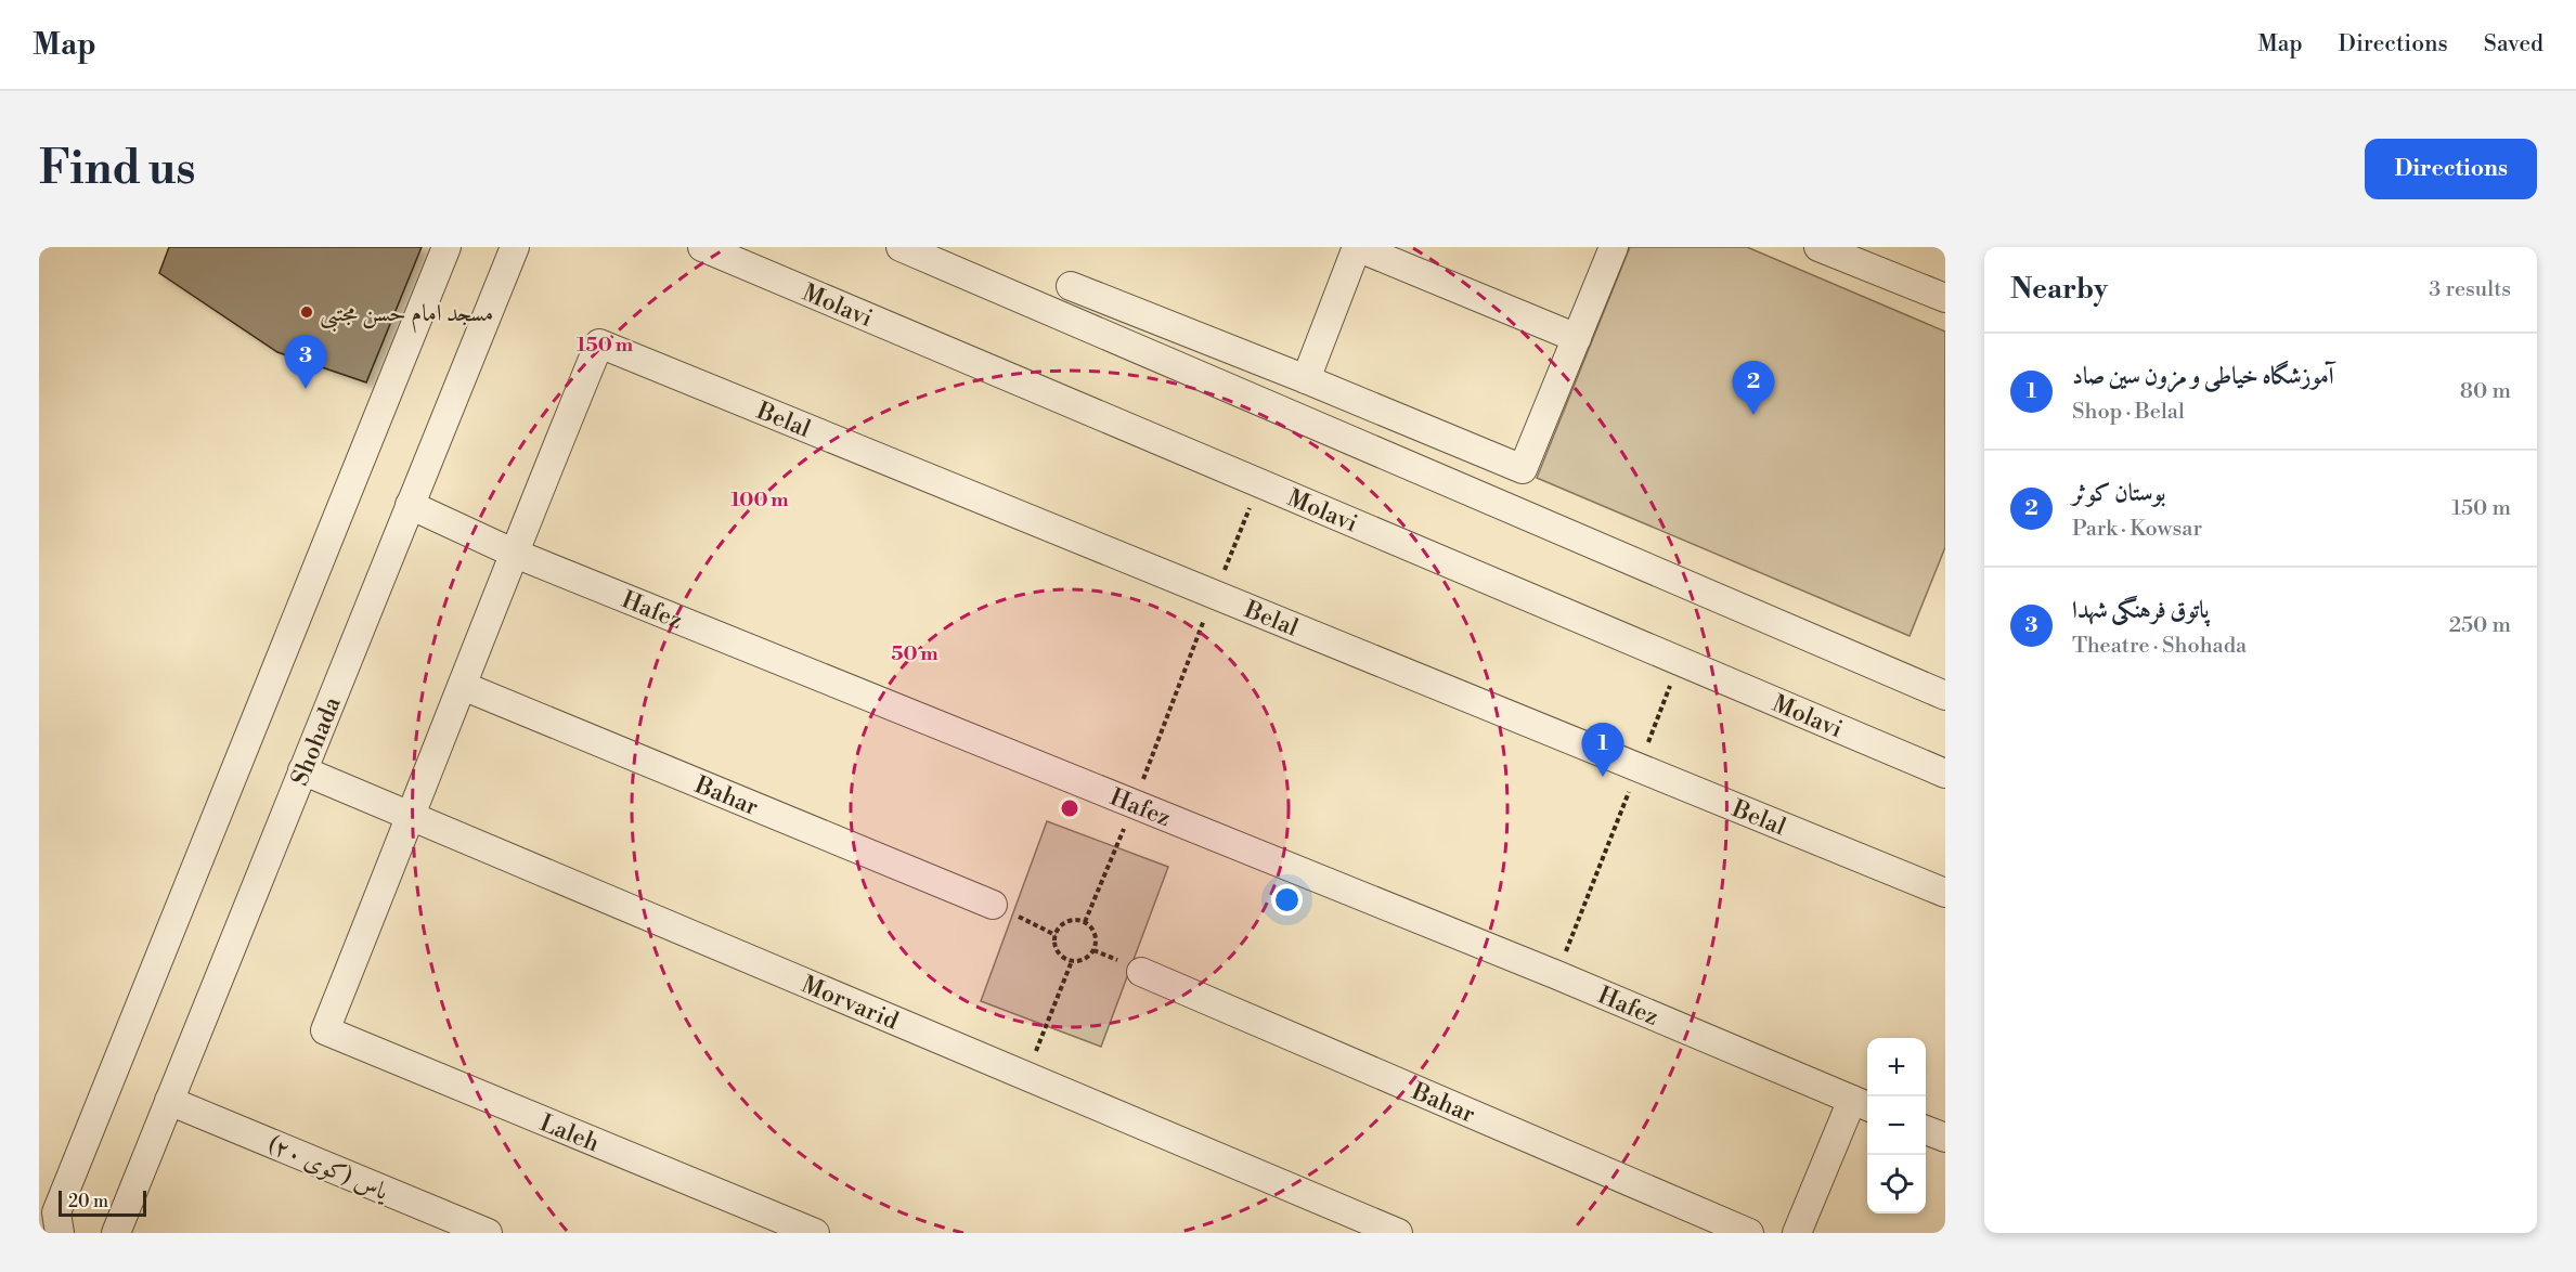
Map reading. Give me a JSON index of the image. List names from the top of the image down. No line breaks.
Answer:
{"streets":{"street":["Molavi","Belal","Hafez","Shohada","Bahar","Morvarid","Laleh","یاس (کوی ۲۰)"]},"crossings":[["Belal","Hafez"],["Hafez","Shohada"],["Shohada","Morvarid"],["Shohada","یاس (کوی ۲۰)"],["Morvarid","Laleh"]],"places":["مسجد امام حسن مجتبی"],"scale_bar":"20 m","page":{"header":"Map","nav":["Map","Directions","Saved"],"buttons":"Directions","title":"Find us","heading":["Nearby","3 results"],"list":[{"mark":"1","name":"آموزشگاه خیاطی و مزون سین صاد","note":"Shop · Belal","value":"80 m"},{"mark":"2","name":"بوستان کوثر","note":"Park · Kowsar","value":"150 m"},{"mark":"3","name":"پاتوق فرهنگی شهدا","note":"Theatre · Shohada","value":"250 m"}],"pins":["3","2","1"],"map_buttons":["+","−"],"scale":"20 m"},"rings":["150 m","100 m","50 m"]}
